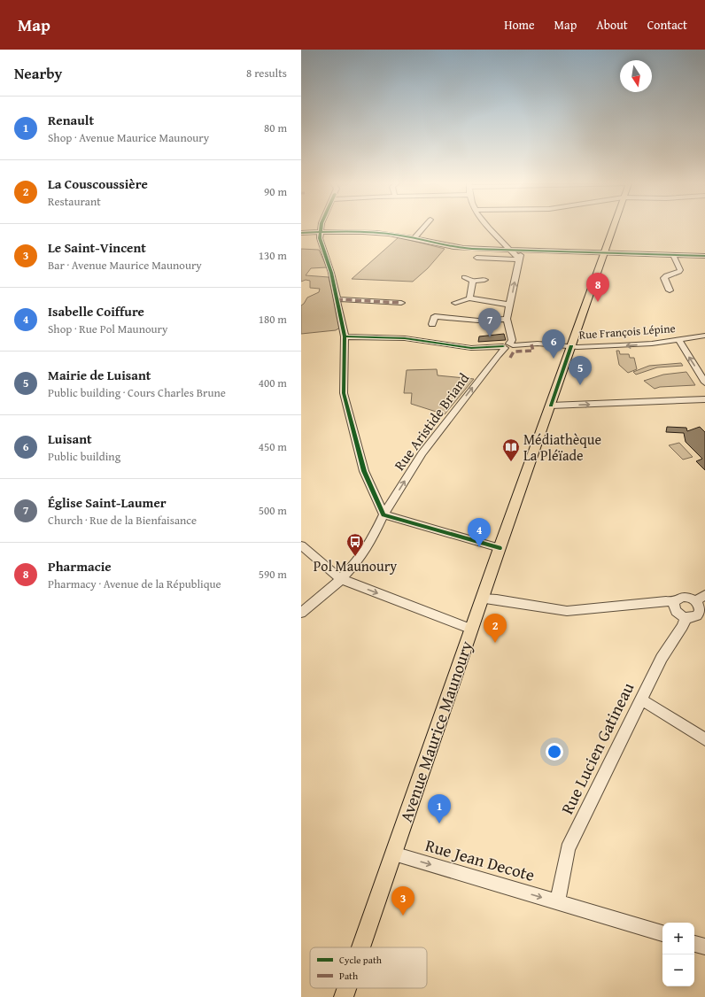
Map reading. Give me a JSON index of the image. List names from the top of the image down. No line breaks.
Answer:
{"streets":{"main road":["Avenue Maurice Maunoury"],"street":["Rue François Lépine","Rue Aristide Briand","Rue Lucien Gatineau","Rue Jean Decote"]},"crossings":[["Rue François Lépine","Rue Aristide Briand"],["Rue François Lépine","Avenue Maurice Maunoury"],["Avenue Maurice Maunoury","Rue Jean Decote"],["Rue Lucien Gatineau","Rue Jean Decote"]],"one_way":["Rue Aristide Briand","Rue Jean Decote"],"places":{"library":["Médiathèque La Pléïade"],"bus stop":["Pol Maunoury"]},"legend":["Cycle path","Path"],"north":"bottom","page":{"header":"Map","nav":["Home","Map","About","Contact"],"heading":["Nearby","8 results"],"list":[{"mark":"1","name":"Renault","note":"Shop · Avenue Maurice Maunoury","value":"80 m"},{"mark":"2","name":"La Couscoussière","note":"Restaurant","value":"90 m"},{"mark":"3","name":"Le Saint-Vincent","note":"Bar · Avenue Maurice Maunoury","value":"130 m"},{"mark":"4","name":"Isabelle Coiffure","note":"Shop · Rue Pol Maunoury","value":"180 m"},{"mark":"5","name":"Mairie de Luisant","note":"Public building · Cours Charles Brune","value":"400 m"},{"mark":"6","name":"Luisant","note":"Public building","value":"450 m"},{"mark":"7","name":"Église Saint-Laumer","note":"Church · Rue de la Bienfaisance","value":"500 m"},{"mark":"8","name":"Pharmacie","note":"Pharmacy · Avenue de la République","value":"590 m"}],"pins":["8","7","6","5","4","2","1","3"],"map_buttons":["+","−"]}}
